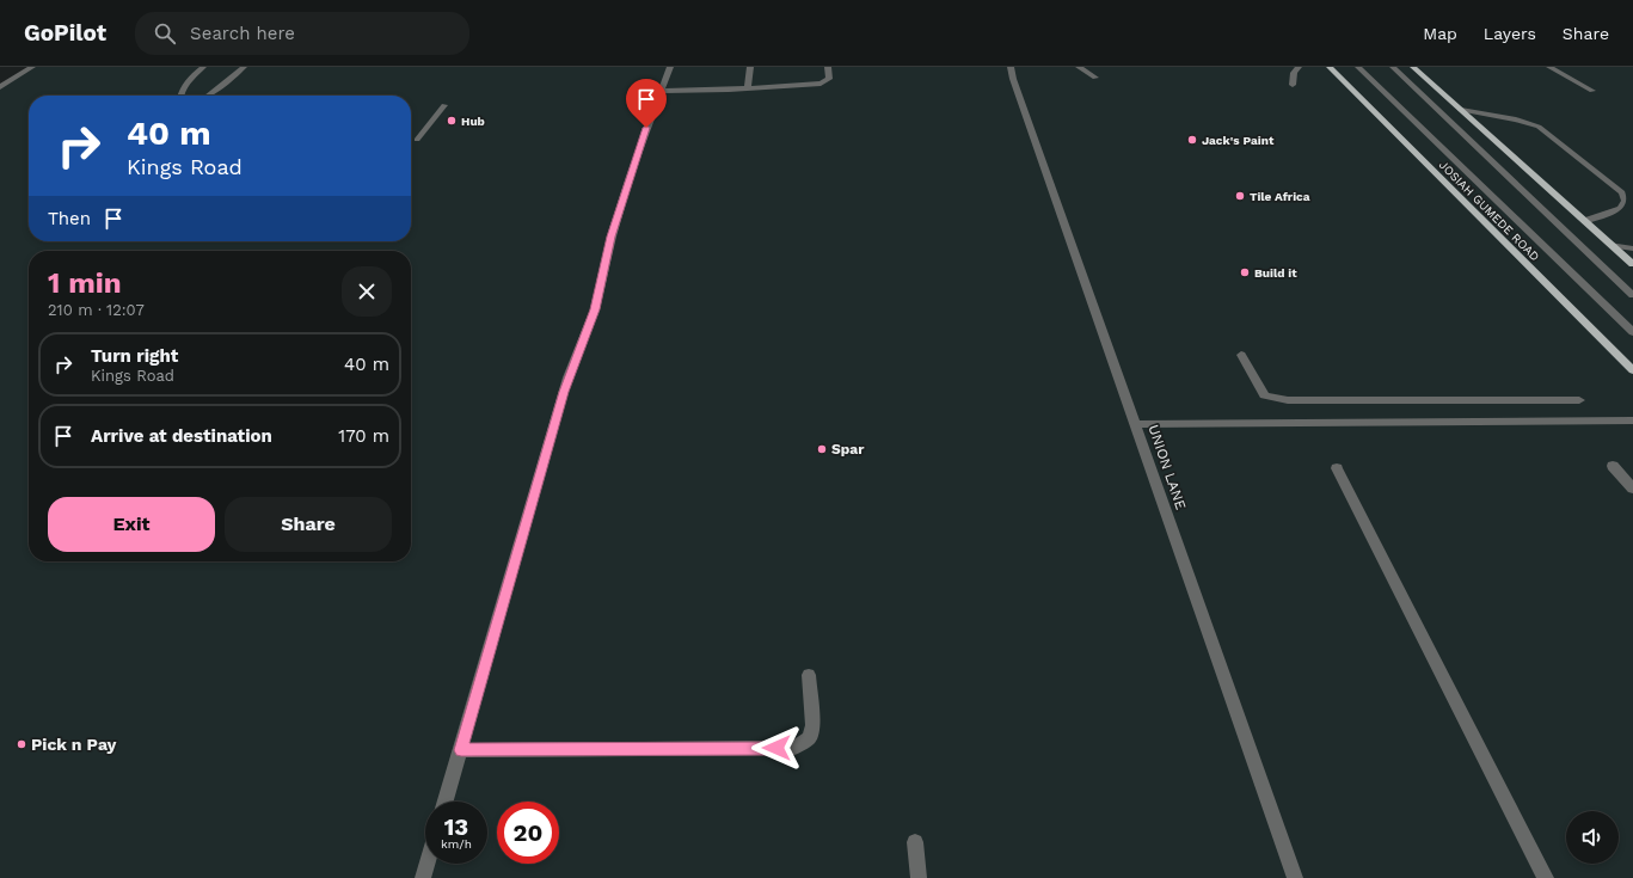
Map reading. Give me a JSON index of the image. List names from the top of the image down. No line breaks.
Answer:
{"streets":{"main road":["JOSIAH GUMEDE ROAD"],"street":["UNION LANE"]},"places":["Hub","Jack's Paint","Tile Africa","Build it","Spar","Pick n Pay"],"page":{"header":"GoPilot","search":"Search here","nav":["Map","Layers","Share"],"turn":["40 m","Kings Road"],"then":"Then","heading":["1 min","210 m · 12:07"],"list":[{"name":"Turn right","note":"Kings Road","value":"40 m"},{"name":"Arrive at destination","value":"170 m"}],"buttons":["Exit","Share"],"speed":"13 km/h","limit":"20"}}
